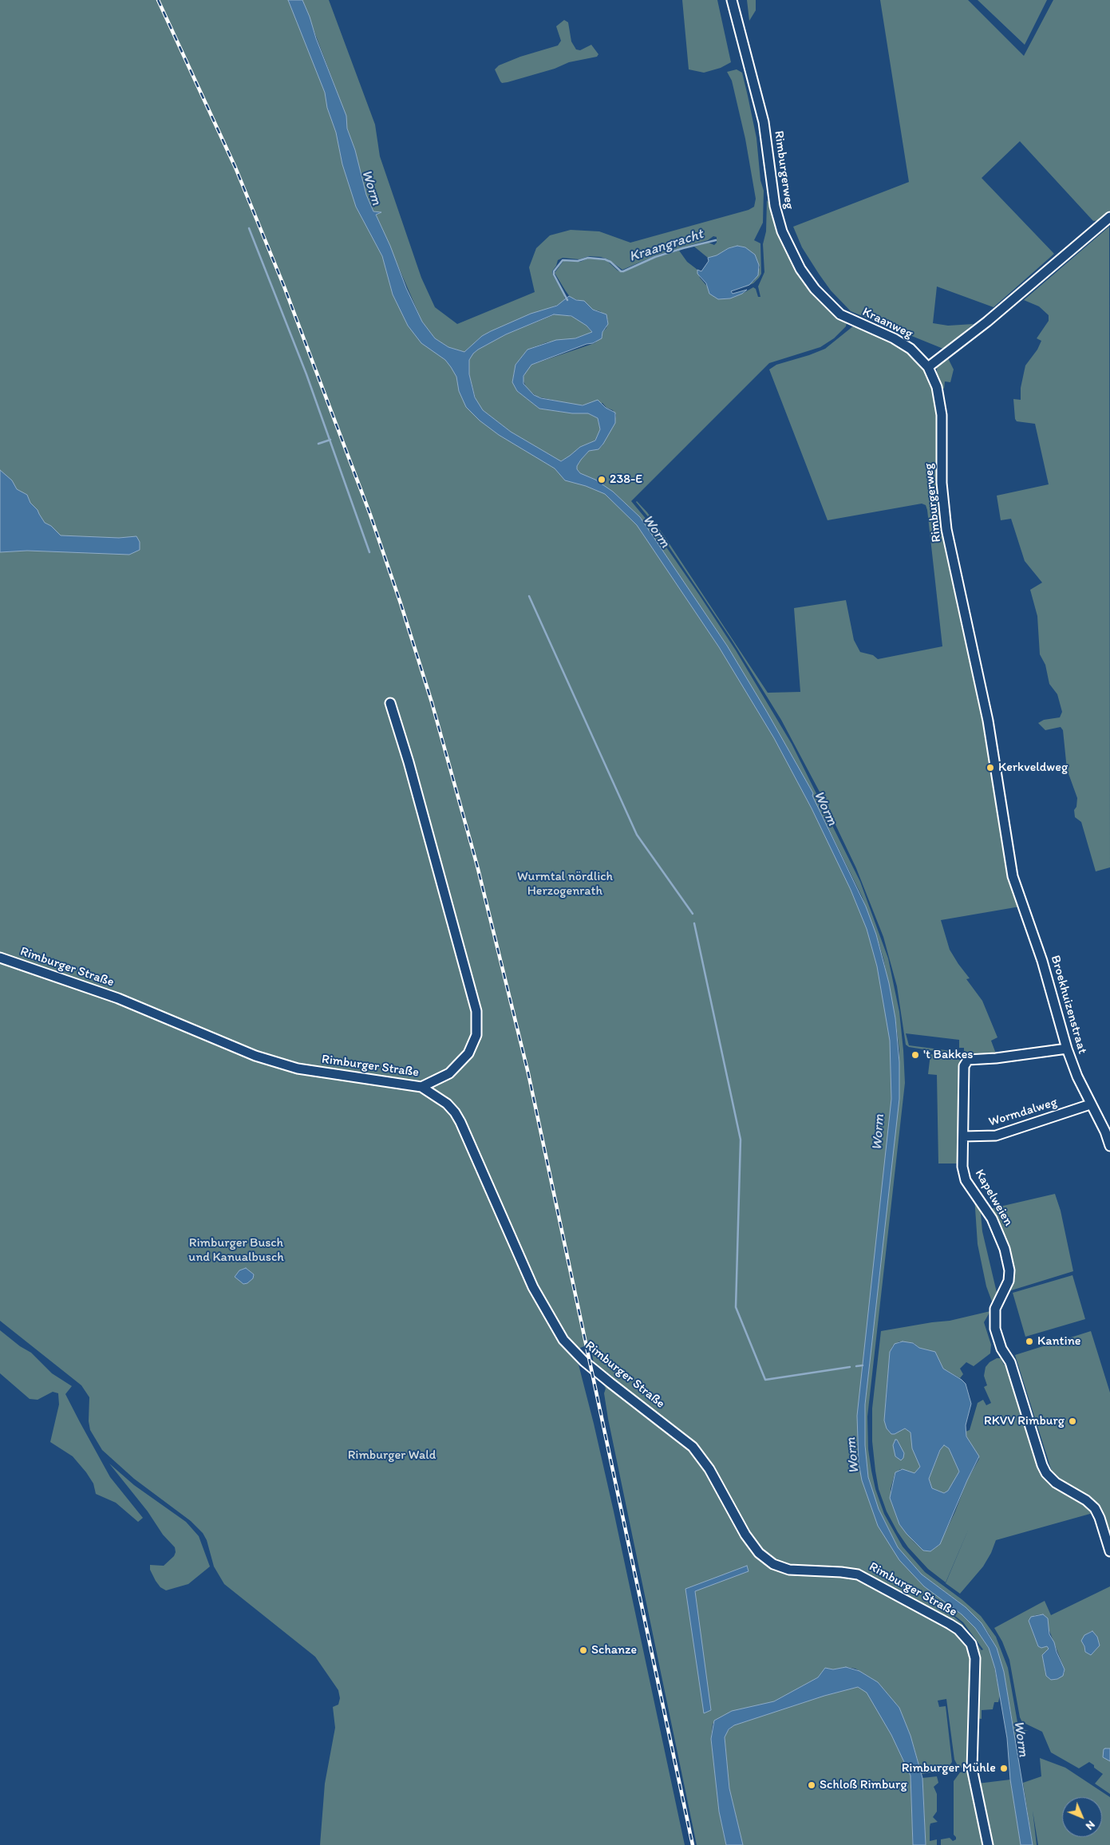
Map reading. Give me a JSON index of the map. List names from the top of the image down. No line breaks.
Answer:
{"streets":{"street":["Rimburgerweg","Kraanweg","Rimburger Straße","Broekhuizenstraat","Wormdalweg","Kapelweien"]},"crossings":[["Rimburgerweg","Kraanweg"],["Rimburgerweg","Broekhuizenstraat"],["Broekhuizenstraat","Wormdalweg"],["Broekhuizenstraat","Kapelweien"],["Wormdalweg","Kapelweien"]],"water":["Worm","Kraangracht"],"parks":["Wurmtal nördlich Herzogenrath","Rimburger Busch und Kanualbusch","Rimburger Wald"],"places":["238-E","Kerkveldweg","'t Bakkes","Kantine","RKVV Rimburg","Schanze","Rimburger Mühle","Schloß Rimburg"],"north":"bottom right"}
